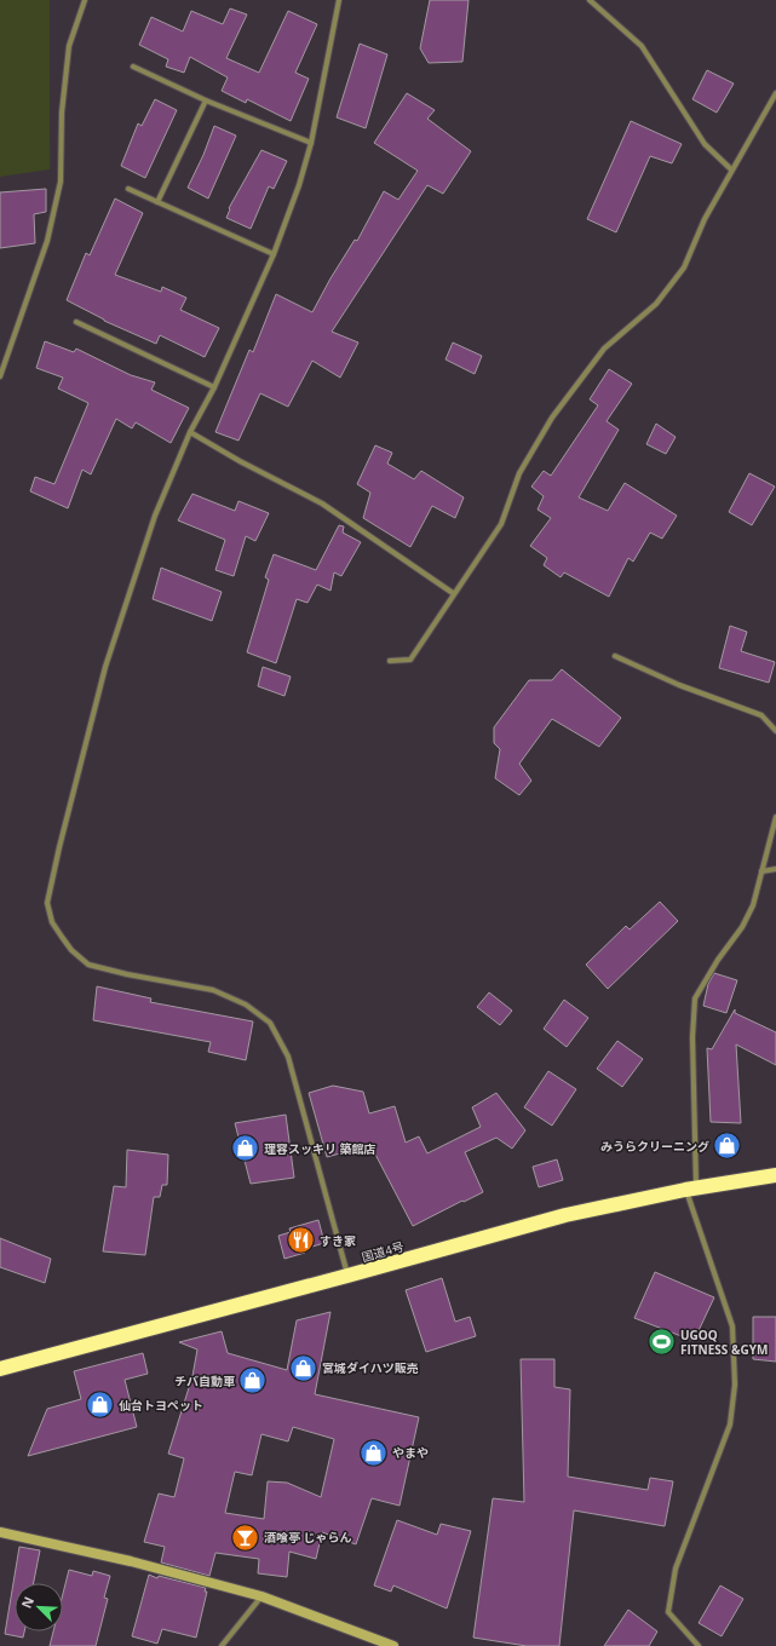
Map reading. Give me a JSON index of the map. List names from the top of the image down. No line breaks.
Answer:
{"streets":{"highway":["国道4号"]},"places":{"shop":["みうらクリーニング","理容スッキリ 築館店","宮城ダイハツ販売","チバ自動車","仙台トヨペット","やまや"],"restaurant":["すき家"],"sports":["UGOQ FITNESS &GYM"],"bar":["酒喰亭 じゃらん"]},"north":"top left"}
